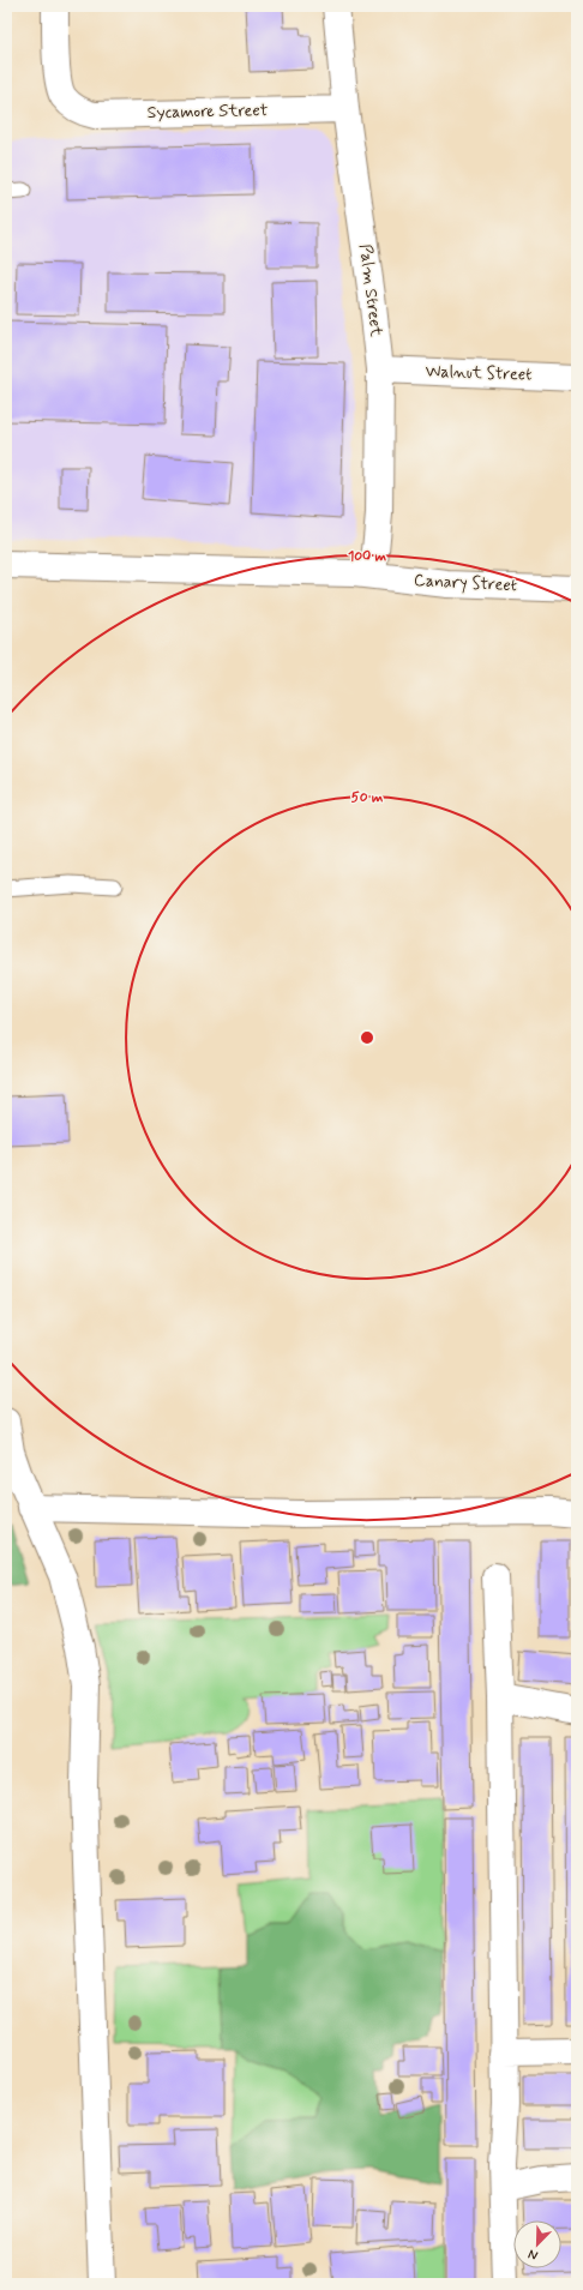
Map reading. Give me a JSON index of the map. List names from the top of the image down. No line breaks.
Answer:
{"streets":{"street":["Sycamore Street","Palm Street","Walnut Street","Canary Street"]},"crossings":[["Sycamore Street","Palm Street"],["Palm Street","Walnut Street"],["Palm Street","Canary Street"]],"north":"bottom left","rings":["100 m","50 m"]}
